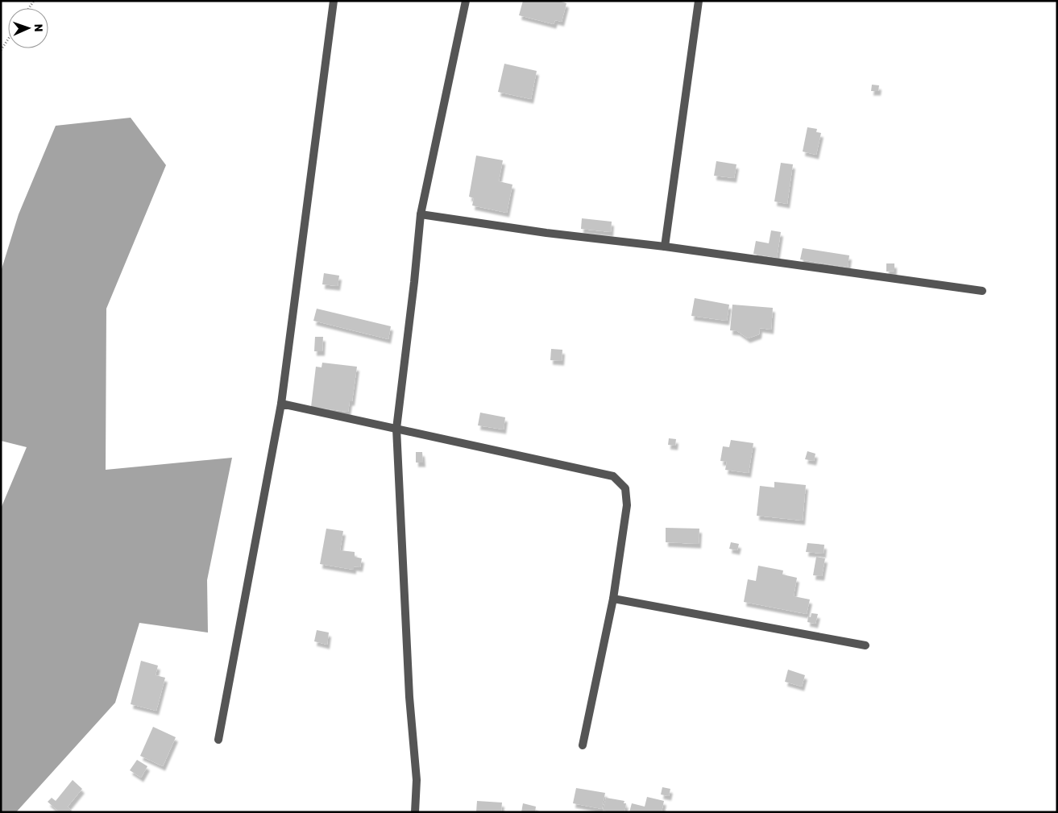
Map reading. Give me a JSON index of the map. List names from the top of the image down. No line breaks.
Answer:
{"north":"right"}
